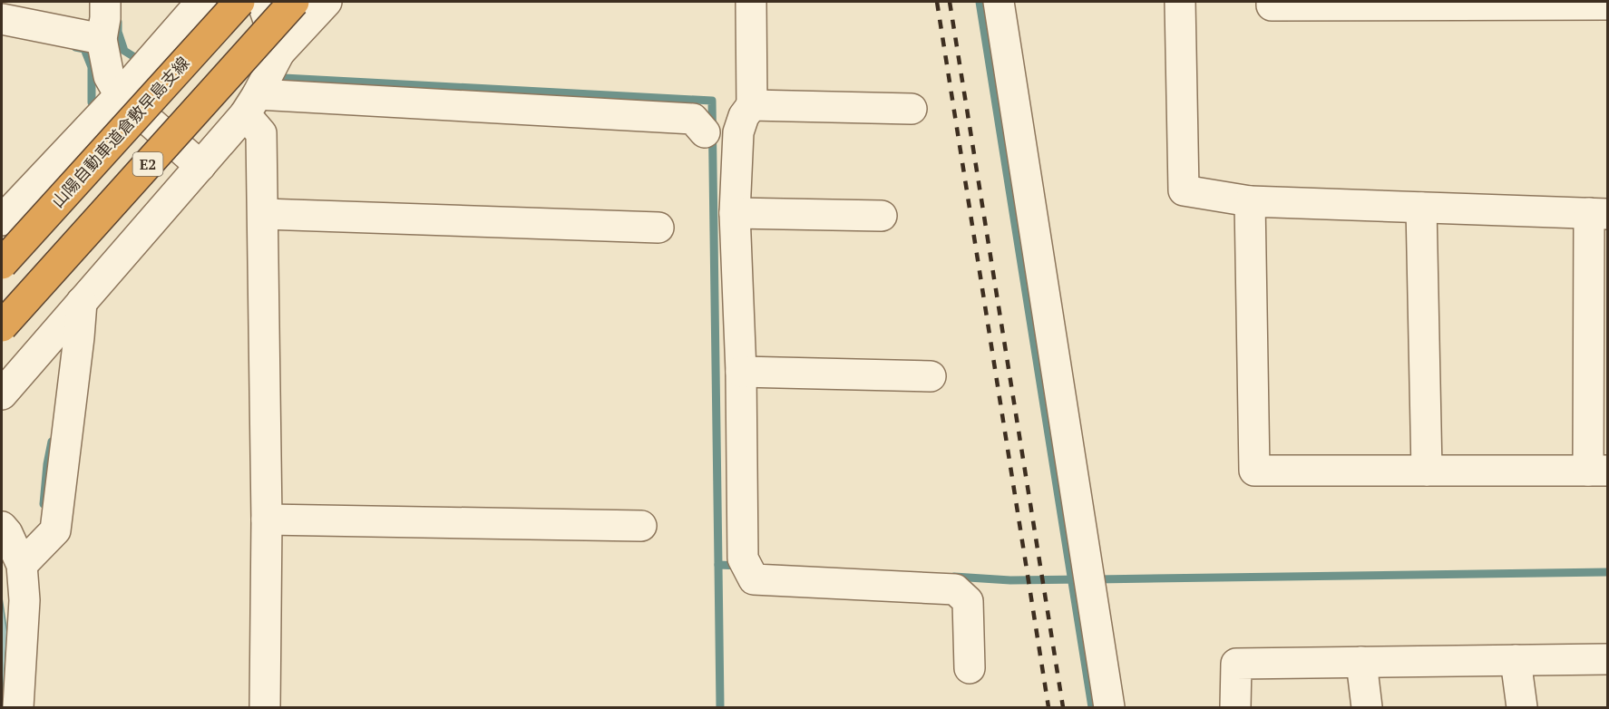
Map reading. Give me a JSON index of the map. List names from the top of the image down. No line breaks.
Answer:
{"streets":{"highway":["山陽自動車道倉敷早島支線","E2"]}}
